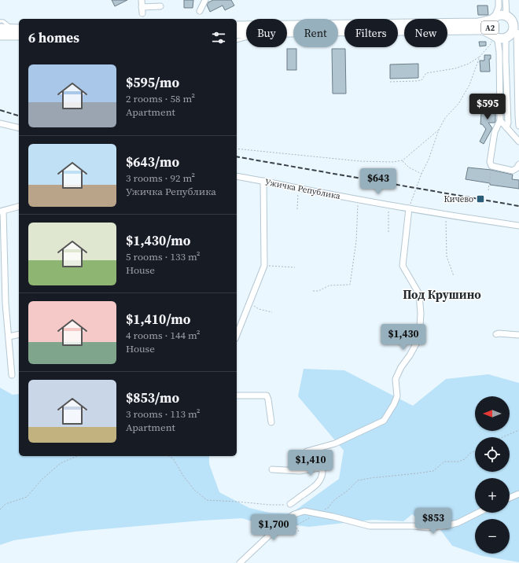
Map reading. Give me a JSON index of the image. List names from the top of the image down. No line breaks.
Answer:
{"streets":{"main road":["A2"],"street":["Ужичка Република"]},"districts":["Под Крушино"],"places":{"transit":["Кичево"]},"north":"left","page":{"chip":["Buy","Rent","Filters","New"],"heading":"6 homes","list":[{"name":"$595/mo","note":"2 rooms · 58 m² · Apartment"},{"name":"$643/mo","note":"3 rooms · 92 m² · Ужичка Република"},{"name":"$1,430/mo","note":"5 rooms · 133 m² · House"},{"name":"$1,410/mo","note":"4 rooms · 144 m² · House"},{"name":"$853/mo","note":"3 rooms · 113 m² · Apartment"}],"price":["$595","$643","$1,430","$1,410","$853","$1,700"],"map_buttons":["+","−"]}}
